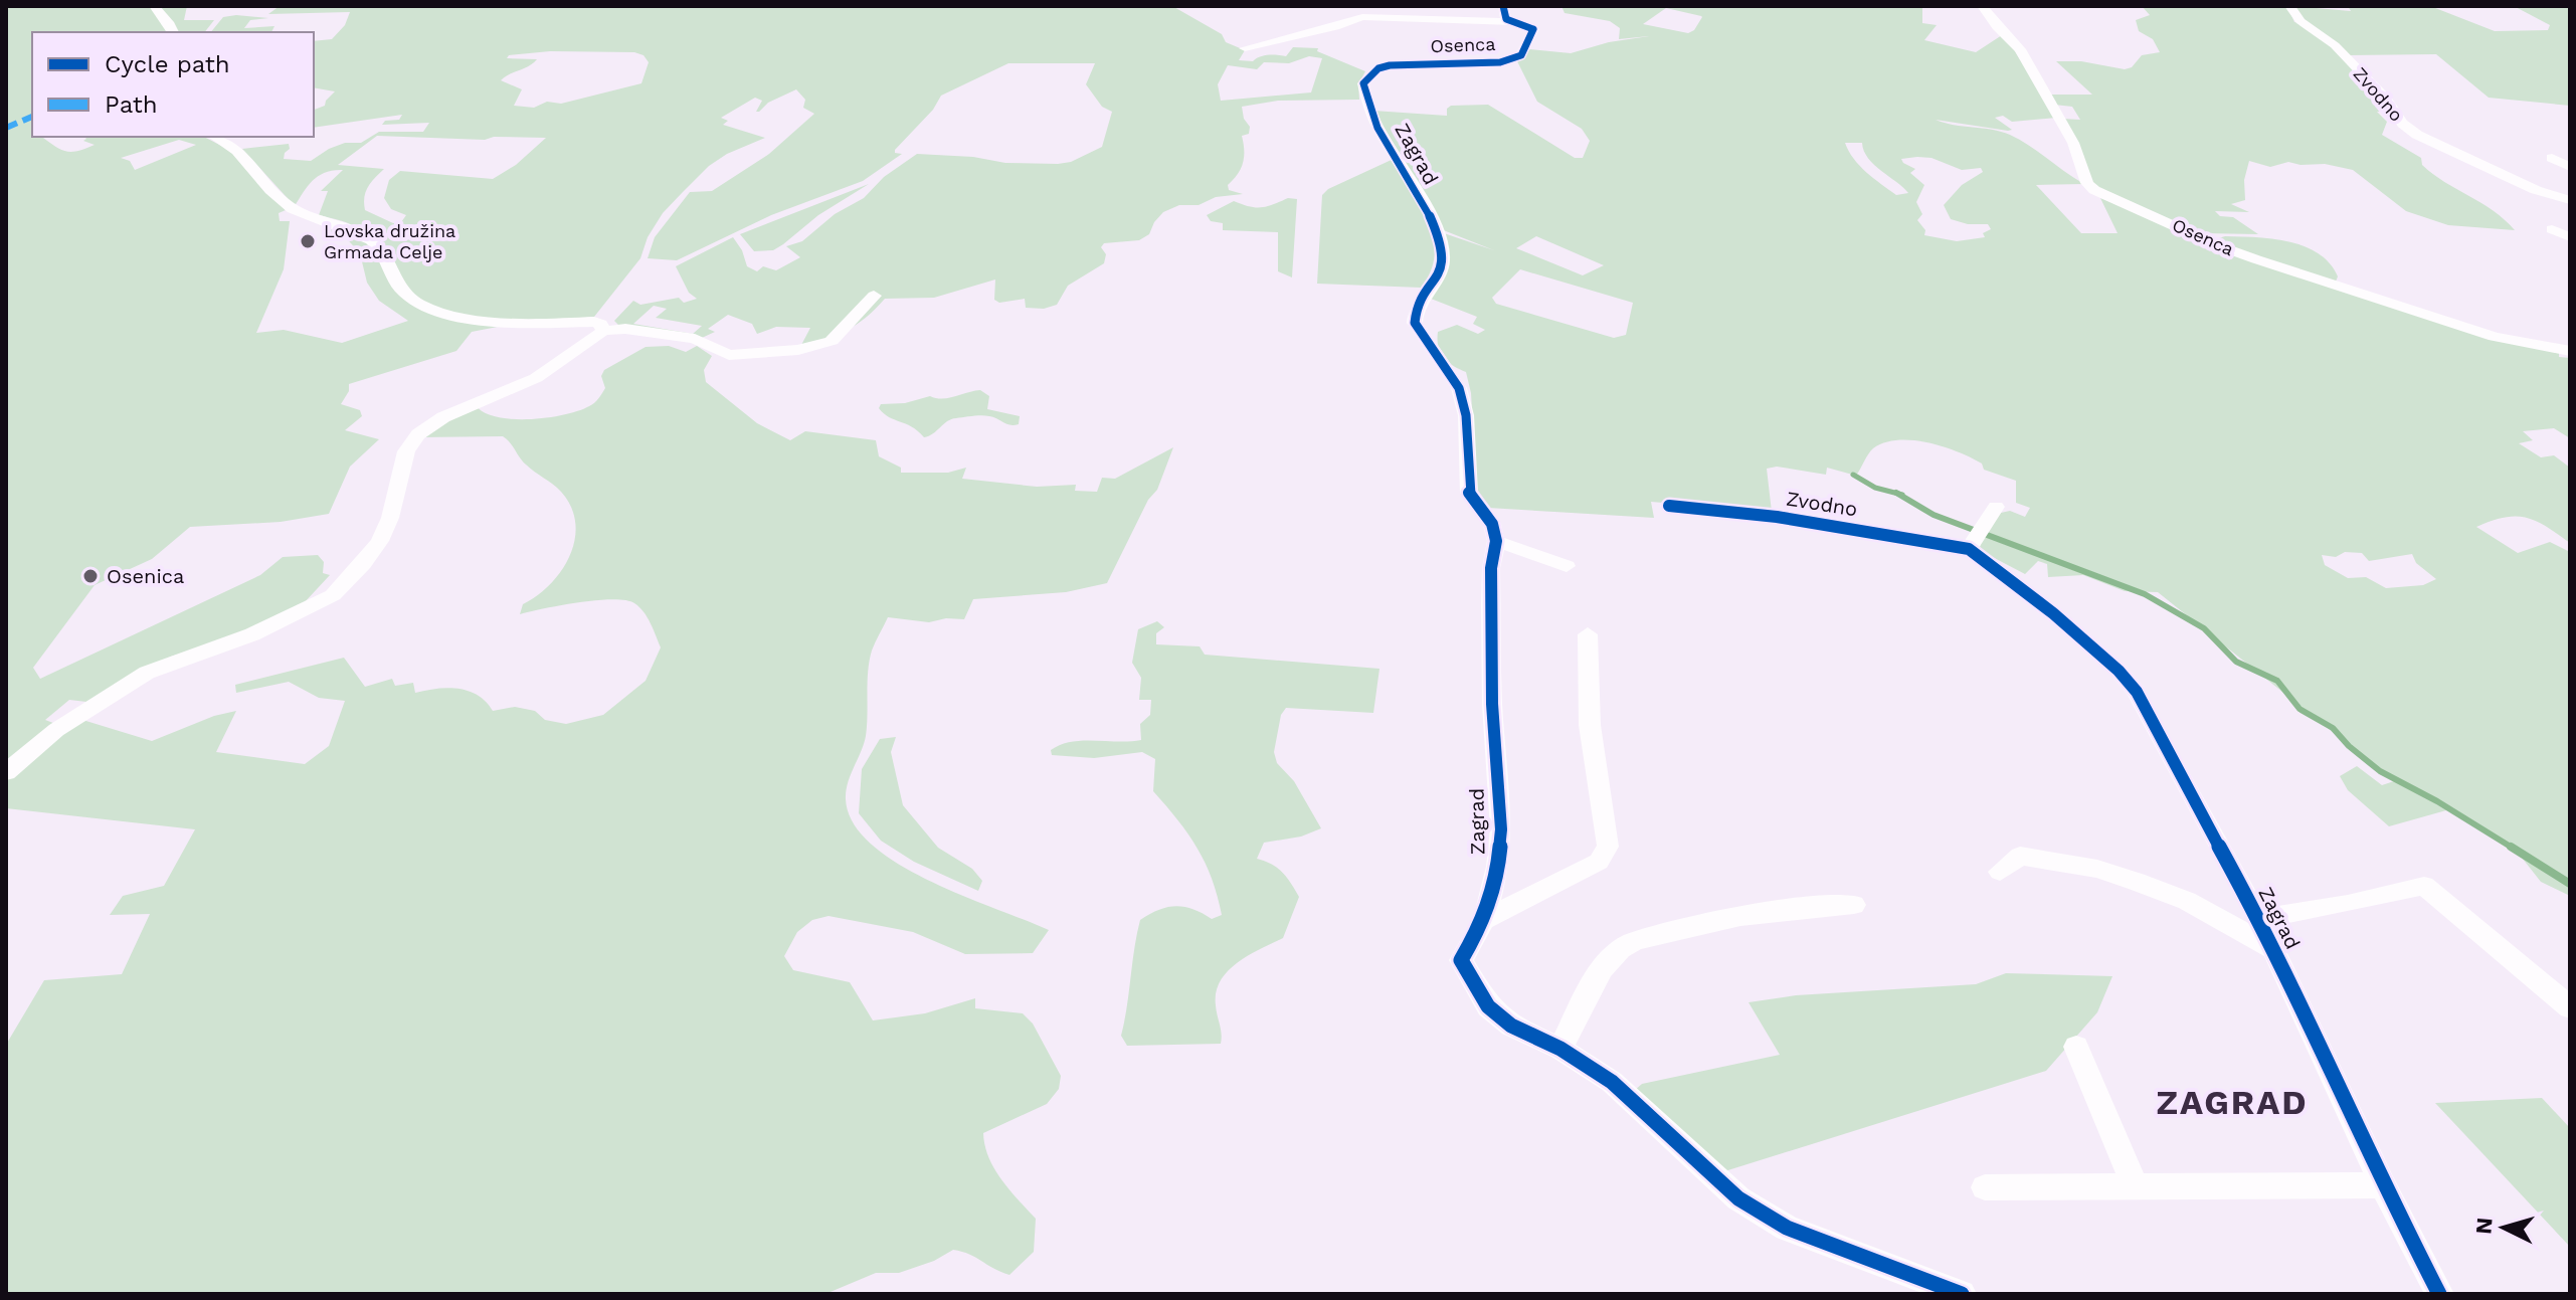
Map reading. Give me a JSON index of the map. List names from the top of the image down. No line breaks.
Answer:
{"streets":{"street":["Osenca","Zvodno","Zagrad"]},"crossings":[["Osenca","Zagrad"],["Zvodno","Zagrad"]],"districts":["ZAGRAD"],"places":["Lovska družina Grmada Celje","Osenica"],"legend":["Cycle path","Path"],"north":"left"}
